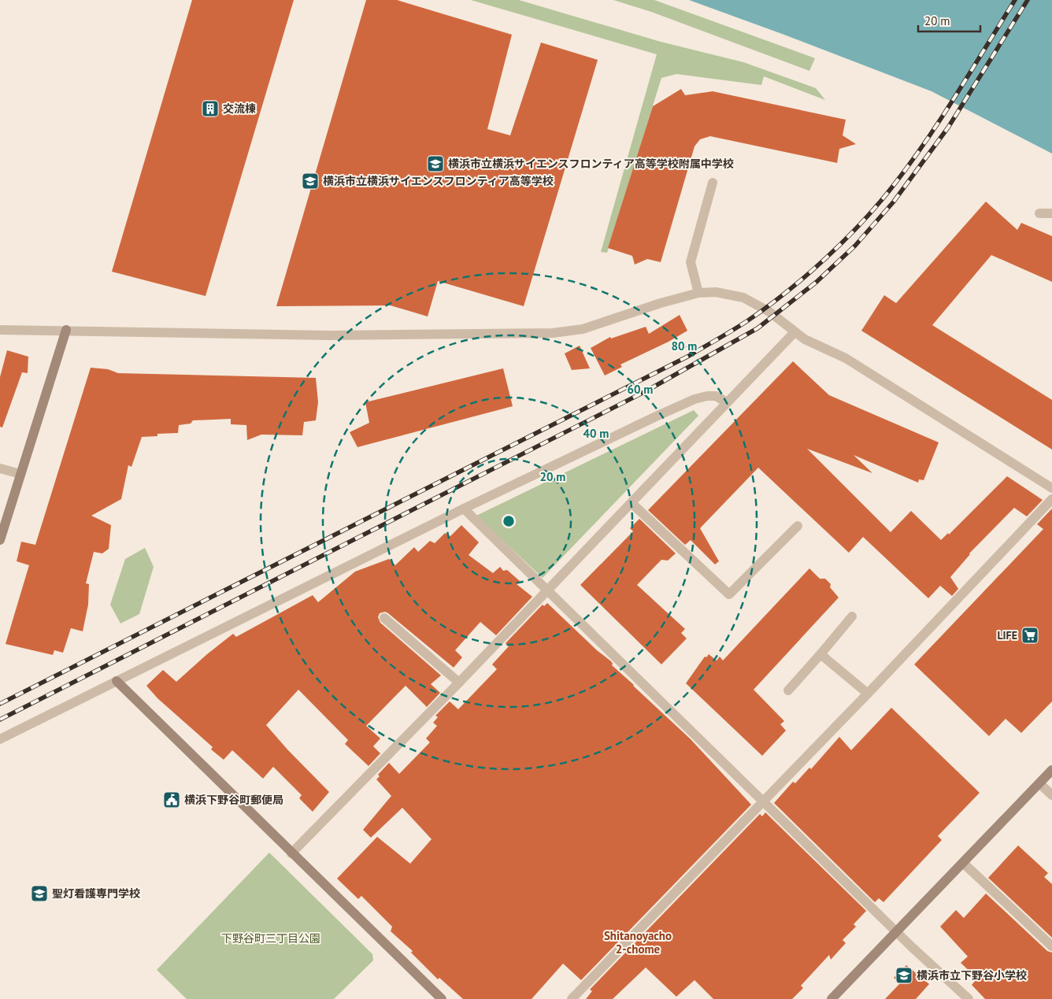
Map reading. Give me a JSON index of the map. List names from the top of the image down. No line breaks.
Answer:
{"districts":["Shitanoyacho 2-chome"],"parks":["下野谷町三丁目公園"],"places":{"building":["交流棟"],"school or university":["横浜市立横浜サイエンスフロンティア高等学校附属中学校","横浜市立横浜サイエンスフロンティア高等学校","聖灯看護専門学校","横浜市立下野谷小学校"],"supermarket":["LIFE"],"public building":["横浜下野谷町郵便局"]},"scale_bar":"20 m","rings":["80 m","60 m","40 m","20 m"]}
